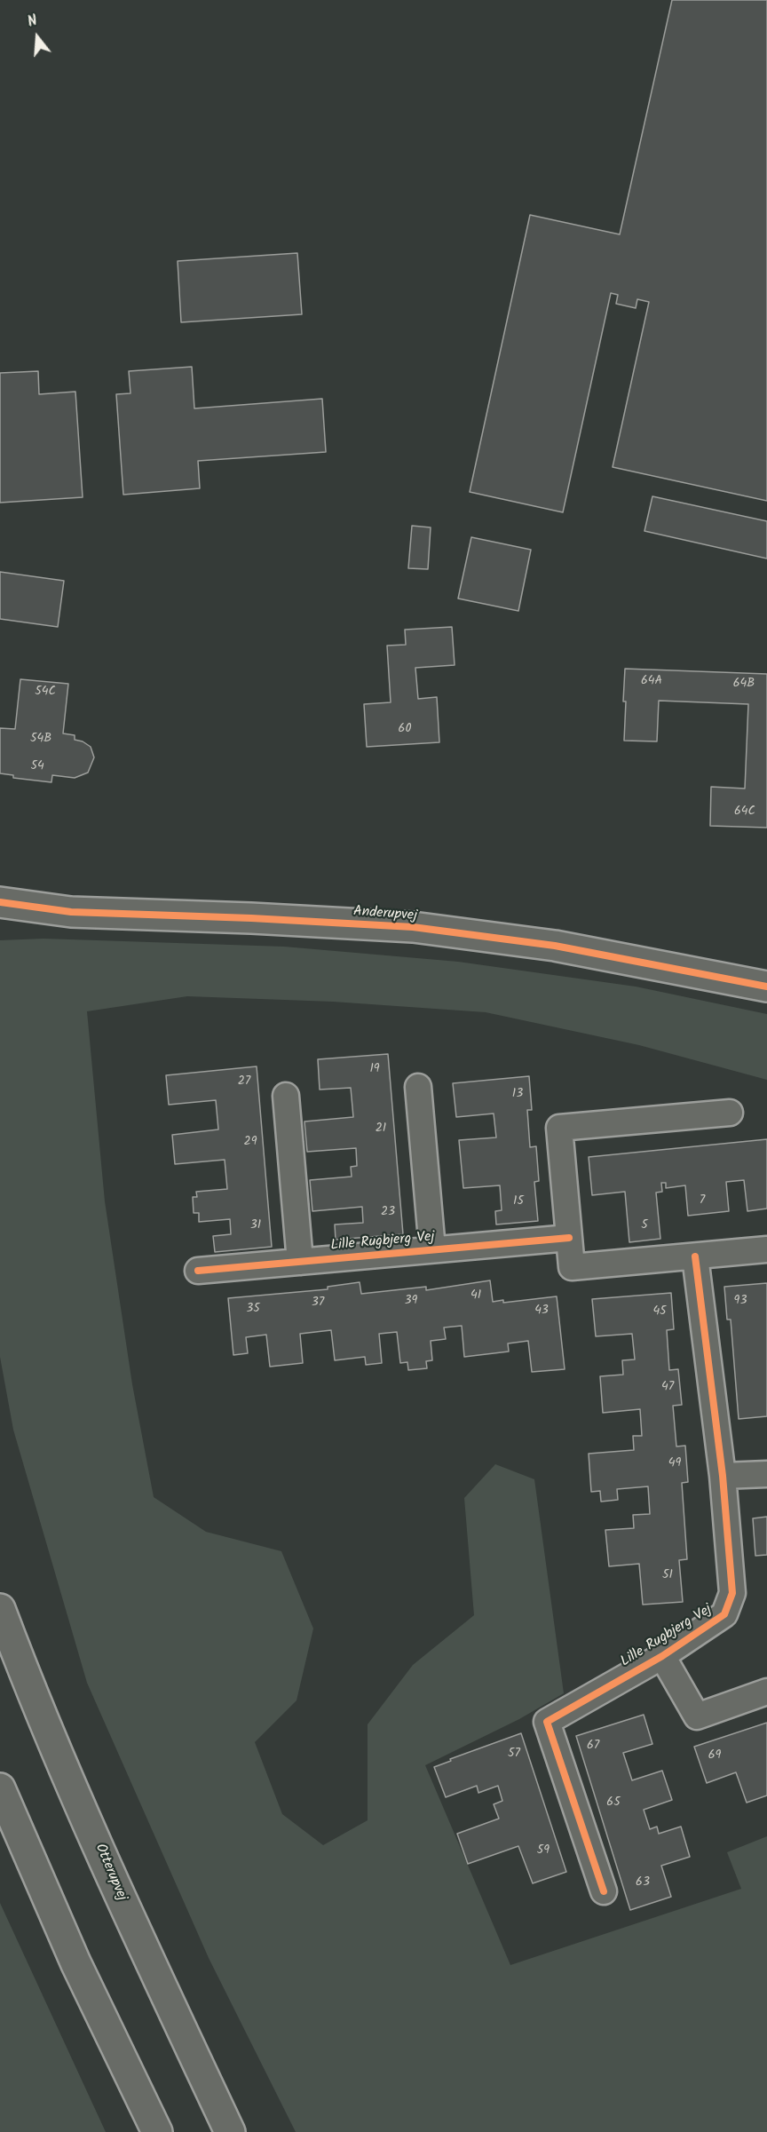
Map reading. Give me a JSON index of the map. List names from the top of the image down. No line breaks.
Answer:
{"streets":{"main road":["Anderupvej","Otterupvej"],"street":["Lille Rugbjerg Vej"]},"house_numbers":["64A","64B","54C","60","54B","54","64C","19","27","13","21","29","7","15","23","31","5","41","39","93","37","35","43","45","47","49","51","67","57","69","65","59","63"],"north":"top"}
